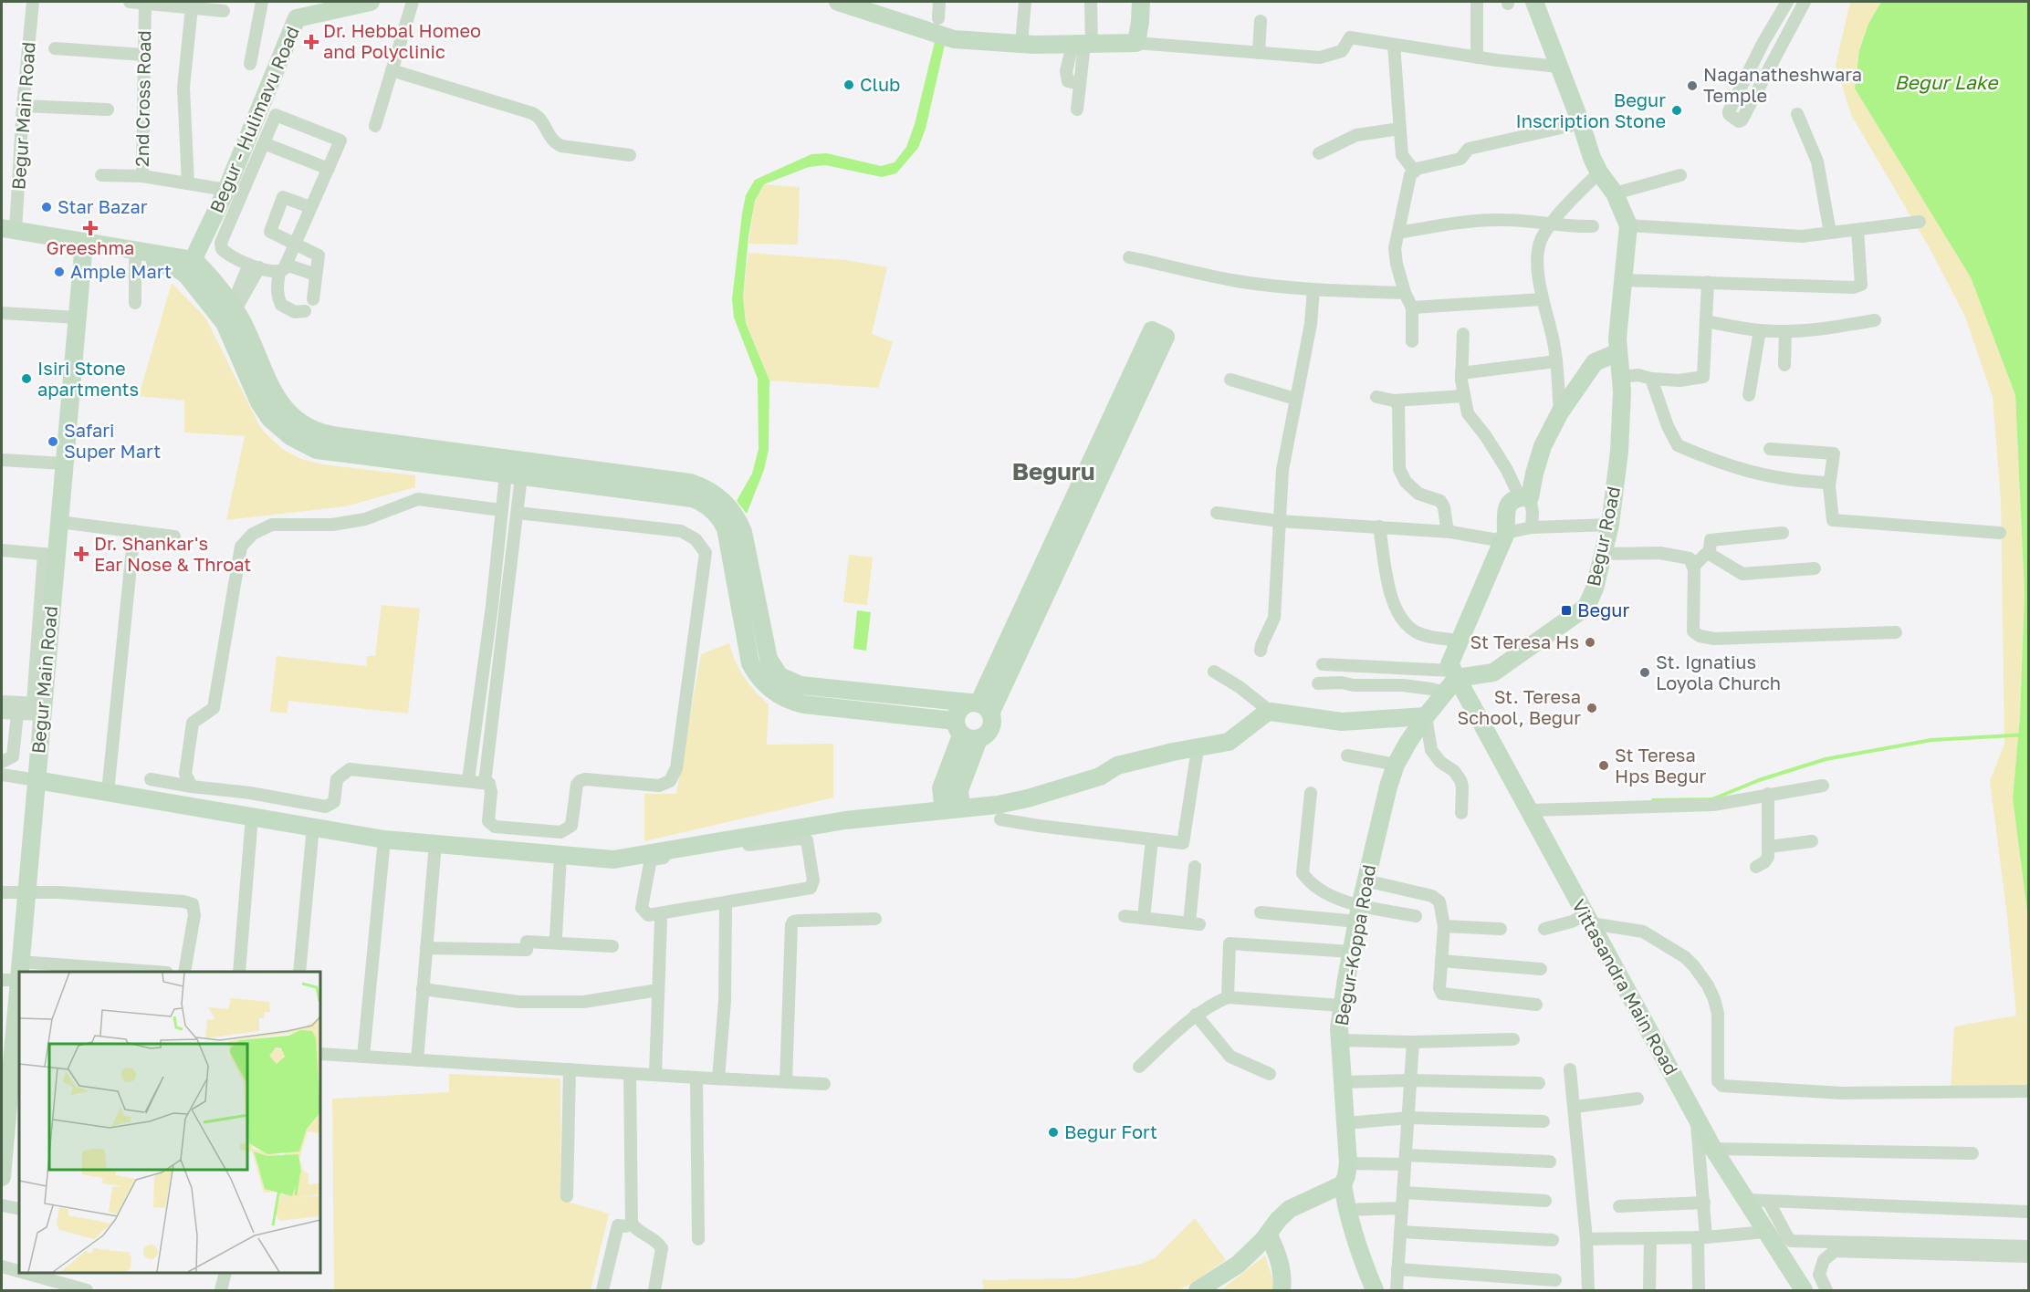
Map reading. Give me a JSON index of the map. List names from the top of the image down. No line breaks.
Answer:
{"streets":{"main road":["Begur Main Road","Begur - Hulimavu Road","Begur Road","Begur-Koppa Road","Vittasandra Main Road"],"street":["2nd Cross Road"]},"crossings":[["2nd Cross Road","Begur - Hulimavu Road"],["Begur Road","Begur-Koppa Road"],["Begur Road","Vittasandra Main Road"],["Begur-Koppa Road","Vittasandra Main Road"]],"districts":["Beguru"],"water":["Begur Lake"],"places":{"health":["Dr. Hebbal Homeo and Polyclinic","Greeshma","Dr. Shankar's Ear Nose & Throat"],"other":["Club","Naganatheshwara Temple","Begur Inscription Stone","Star Bazar","Ample Mart","Isiri Stone apartments","Safari Super Mart","St Teresa Hs","St. Ignatius Loyola Church","St. Teresa School, Begur","St Teresa Hps Begur","Begur Fort"],"transit":["Begur"]}}
